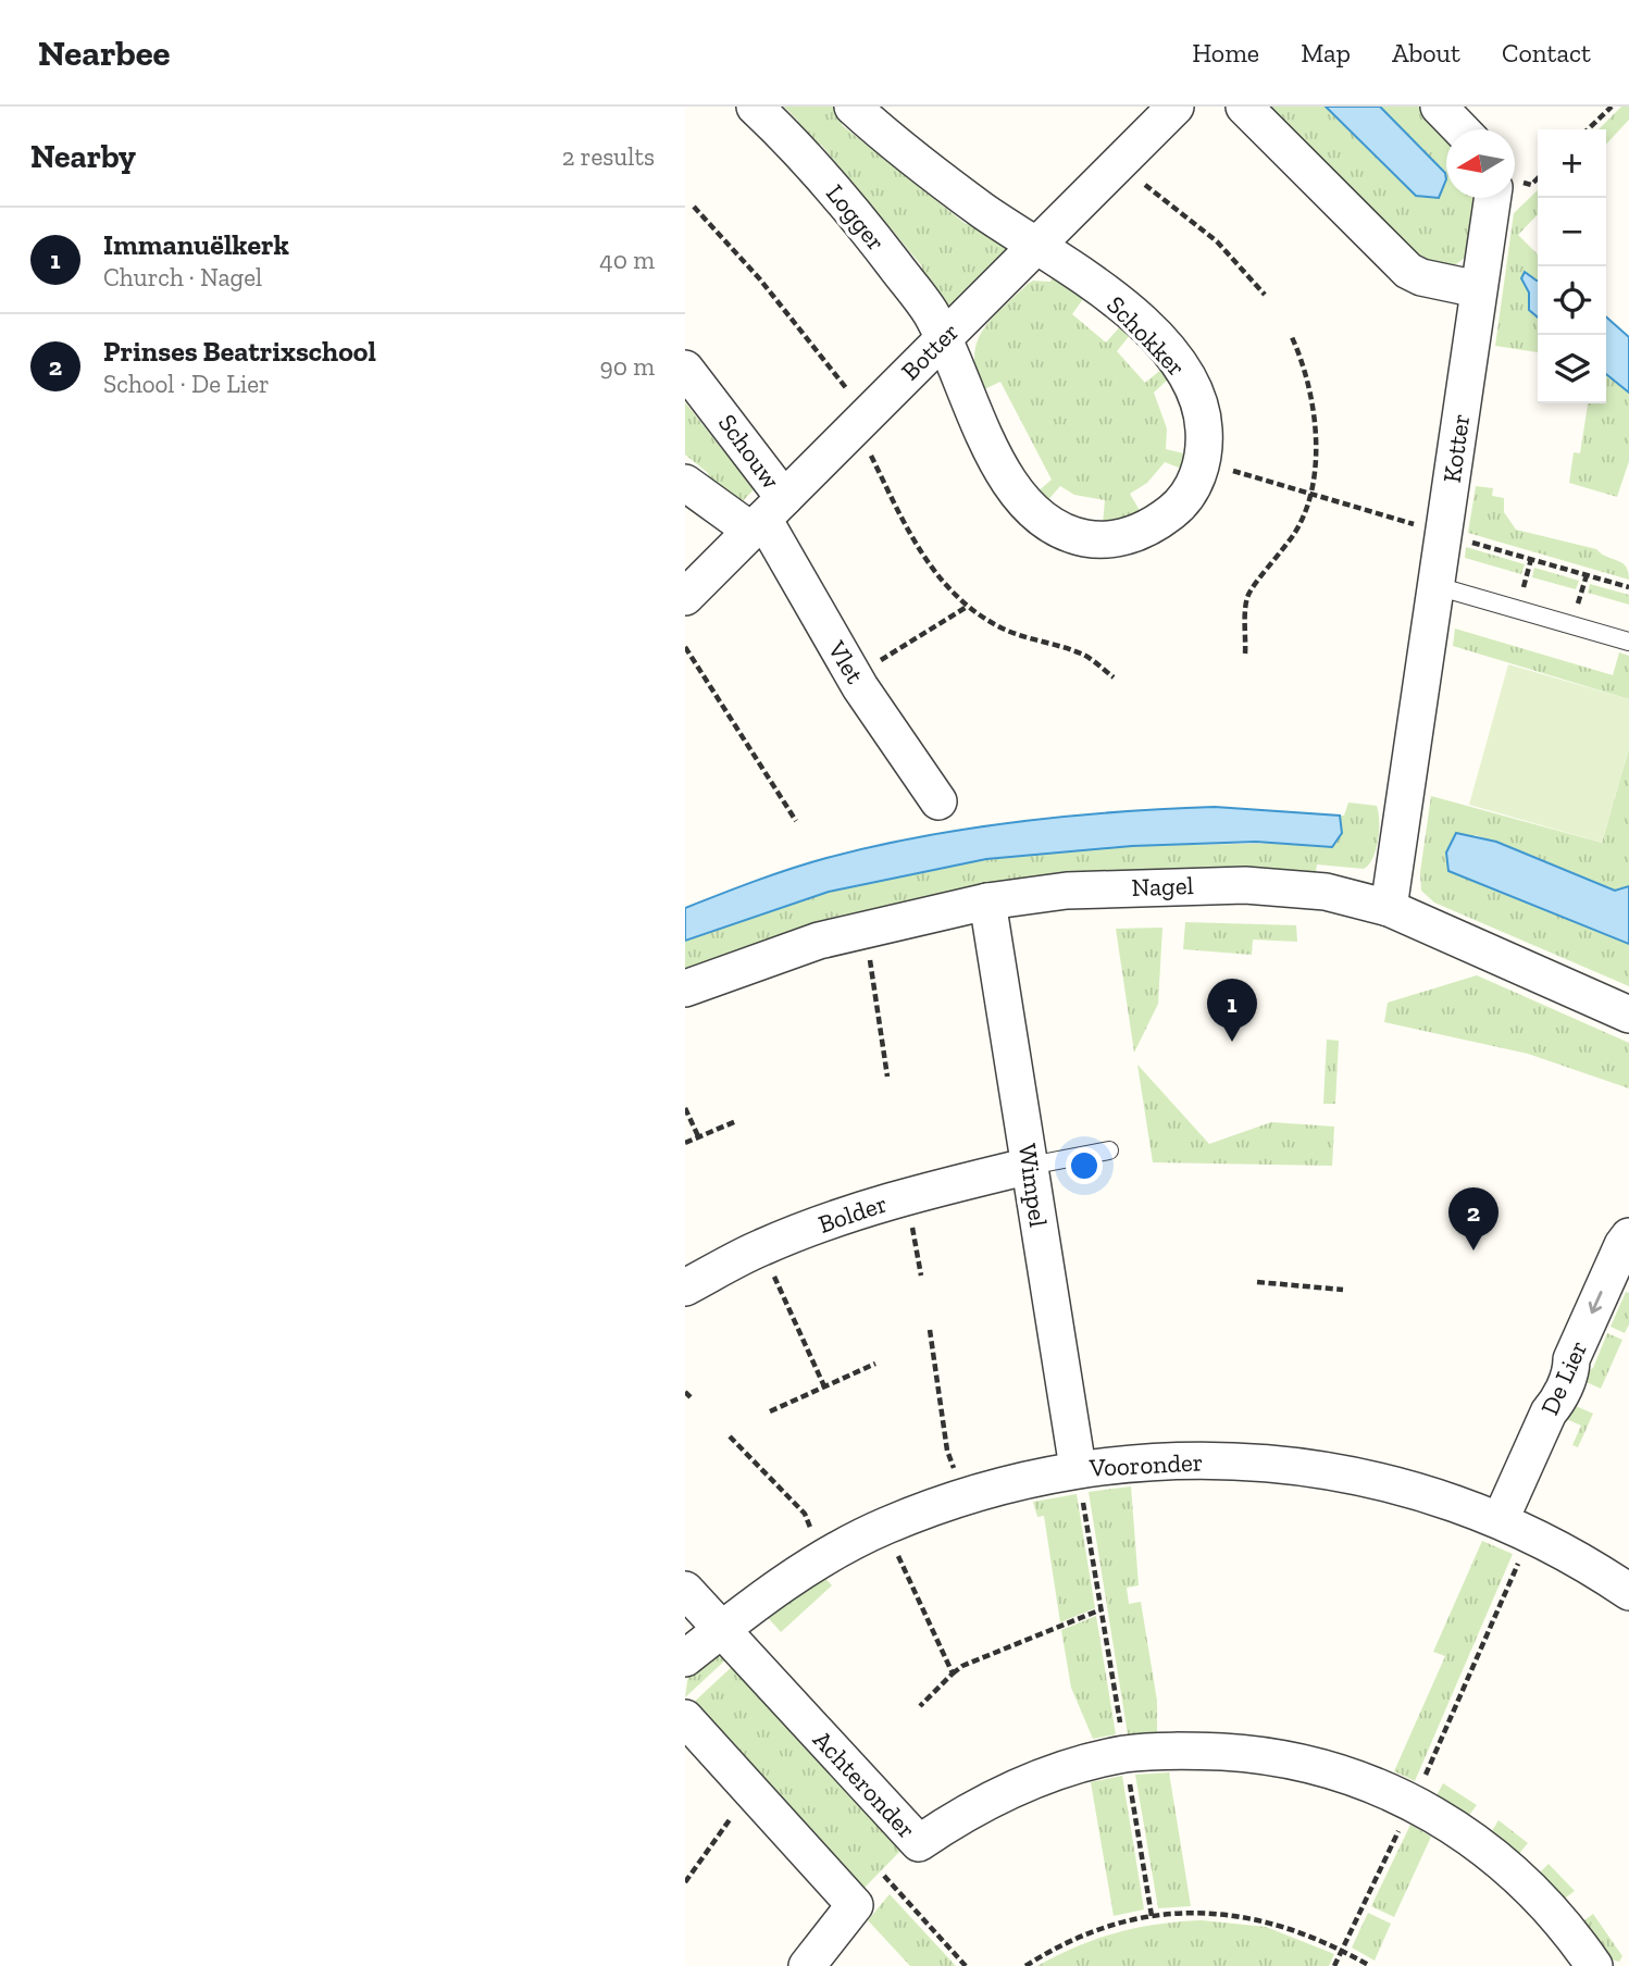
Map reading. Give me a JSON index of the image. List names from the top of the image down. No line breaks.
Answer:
{"streets":{"street":["Logger","Schokker","Botter","Kotter","Schouw","Vlet","Nagel","Wimpel","Bolder","De Lier","Vooronder","Achteronder"]},"crossings":[["Logger","Schokker"],["Logger","Botter"],["Schokker","Botter"],["Botter","Schouw"],["Botter","Vlet"],["Kotter","Nagel"],["Schouw","Vlet"],["Nagel","Wimpel"],["Wimpel","Bolder"],["Wimpel","Vooronder"],["De Lier","Vooronder"],["Vooronder","Achteronder"]],"one_way":["De Lier"],"north":"left","page":{"header":"Nearbee","nav":["Home","Map","About","Contact"],"heading":["Nearby","2 results"],"map_buttons":["+","−"],"list":[{"mark":"1","name":"Immanuëlkerk","note":"Church · Nagel","value":"40 m"},{"mark":"2","name":"Prinses Beatrixschool","note":"School · De Lier","value":"90 m"}],"pins":["1","2"]}}
